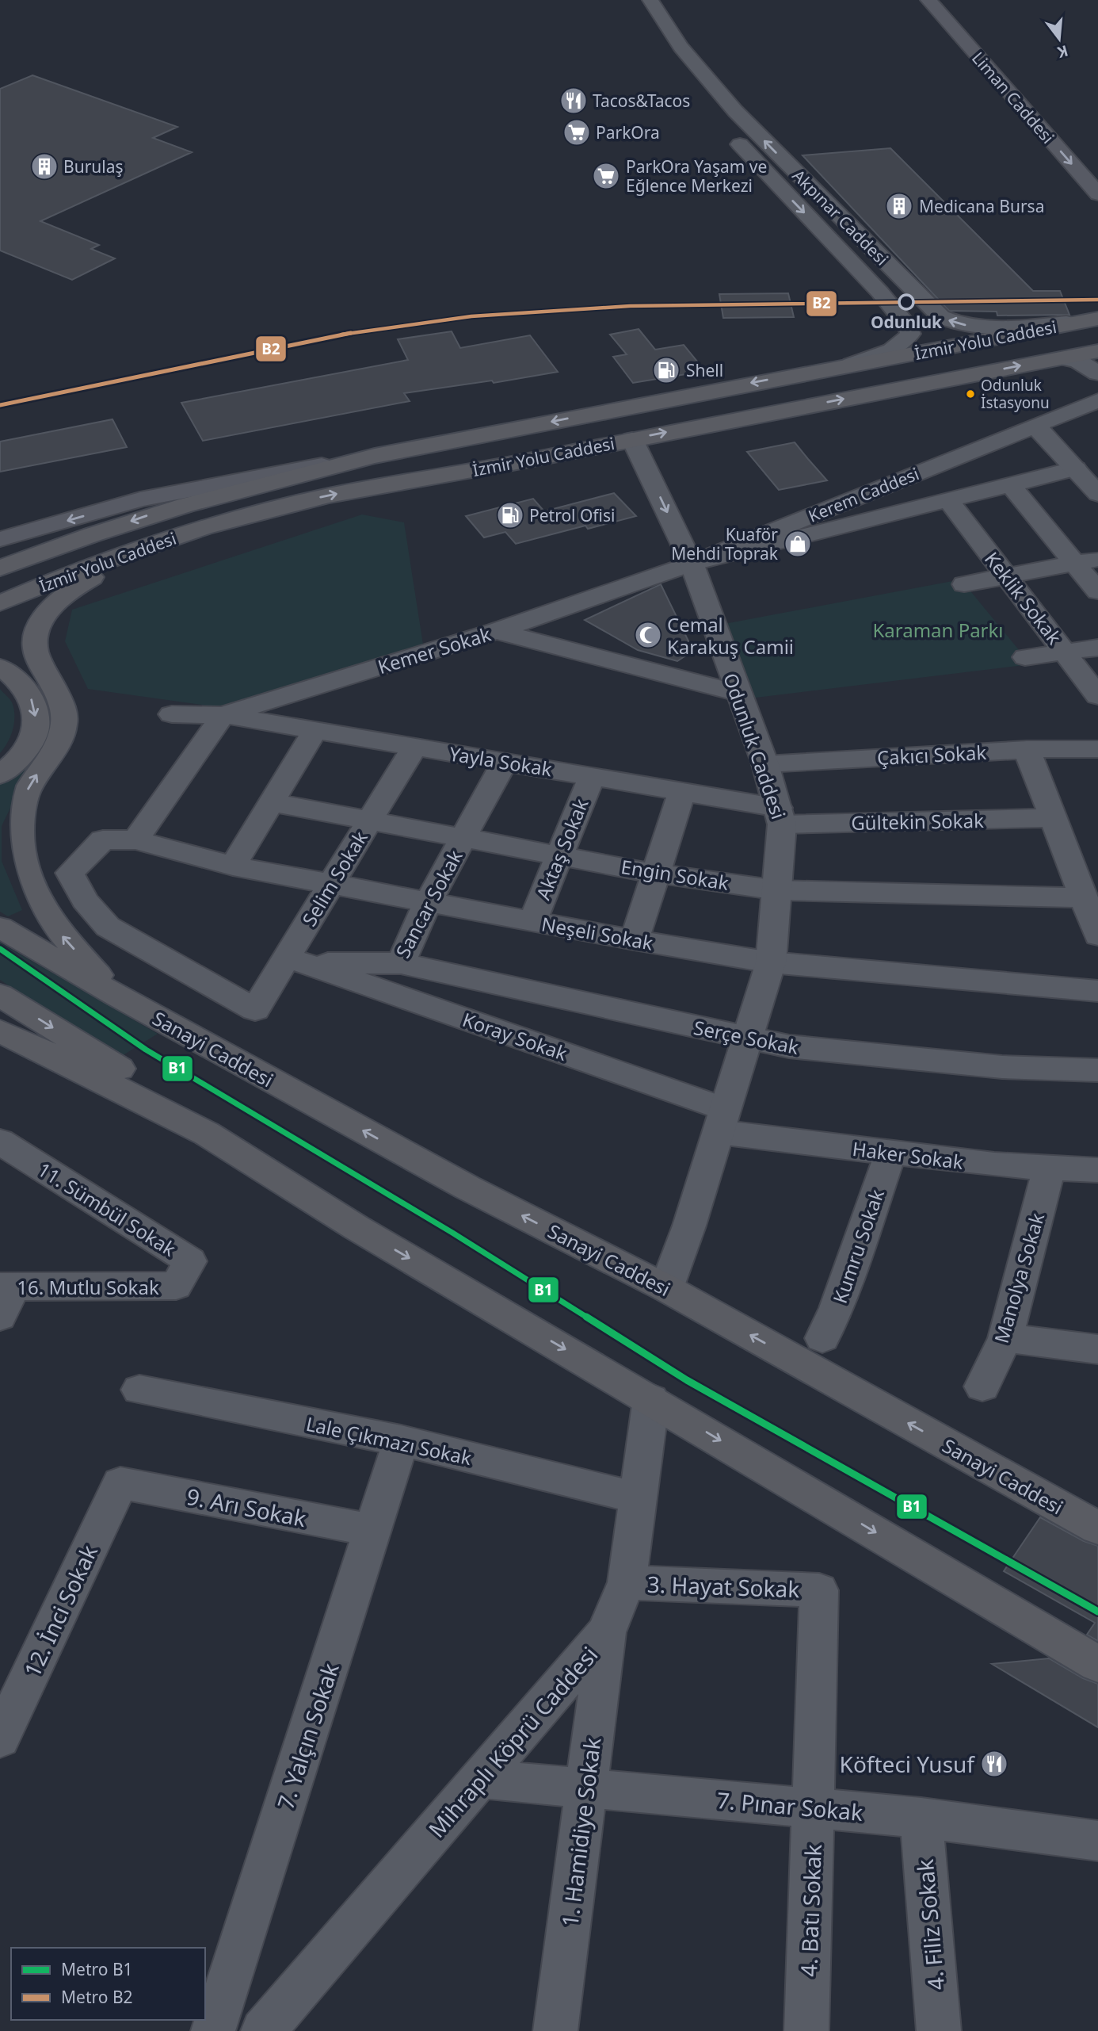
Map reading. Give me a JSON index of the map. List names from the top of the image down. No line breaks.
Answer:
{"streets":{"highway":["İzmir Yolu Caddesi","Sanayi Caddesi"],"main road":["Liman Caddesi"],"street":["Akpınar Caddesi","Kerem Caddesi","Keklik Sokak","Kemer Sokak","Odunluk Caddesi","Çakıcı Sokak","Yayla Sokak","Gültekin Sokak","Aktaş Sokak","Engin Sokak","Selim Sokak","Sancar Sokak","Neşeli Sokak","Koray Sokak","Serçe Sokak","Haker Sokak","11. Sümbül Sokak","Kumru Sokak","Manolya Sokak","16. Mutlu Sokak","Lale Çıkmazı Sokak","9. Arı Sokak","3. Hayat Sokak","12. İnci Sokak","7. Yalçın Sokak","Mihraplı Köprü Caddesi","7. Pınar Sokak","1. Hamidiye Sokak","4. Batı Sokak","4. Filiz Sokak"]},"crossings":[["Akpınar Caddesi","İzmir Yolu Caddesi"],["İzmir Yolu Caddesi","Odunluk Caddesi"],["Kerem Caddesi","Kemer Sokak"],["Kerem Caddesi","Odunluk Caddesi"],["Kemer Sokak","Odunluk Caddesi"],["Kemer Sokak","Yayla Sokak"],["Odunluk Caddesi","Çakıcı Sokak"],["Odunluk Caddesi","Yayla Sokak"],["Odunluk Caddesi","Gültekin Sokak"],["Odunluk Caddesi","Engin Sokak"],["Odunluk Caddesi","Neşeli Sokak"],["Odunluk Caddesi","Koray Sokak"],["Odunluk Caddesi","Serçe Sokak"],["Odunluk Caddesi","Sanayi Caddesi"],["Odunluk Caddesi","Haker Sokak"],["Yayla Sokak","Gültekin Sokak"],["Yayla Sokak","Aktaş Sokak"],["Yayla Sokak","Selim Sokak"],["Yayla Sokak","Sancar Sokak"],["Aktaş Sokak","Engin Sokak"],["Aktaş Sokak","Neşeli Sokak"],["Engin Sokak","Selim Sokak"],["Engin Sokak","Sancar Sokak"],["Selim Sokak","Neşeli Sokak"],["Sancar Sokak","Neşeli Sokak"],["Sancar Sokak","Koray Sokak"],["Sancar Sokak","Serçe Sokak"],["Koray Sokak","Haker Sokak"],["Haker Sokak","Kumru Sokak"],["Haker Sokak","Manolya Sokak"],["11. Sümbül Sokak","16. Mutlu Sokak"],["Lale Çıkmazı Sokak","7. Yalçın Sokak"],["Lale Çıkmazı Sokak","Mihraplı Köprü Caddesi"],["9. Arı Sokak","12. İnci Sokak"],["9. Arı Sokak","7. Yalçın Sokak"],["3. Hayat Sokak","Mihraplı Köprü Caddesi"],["3. Hayat Sokak","4. Batı Sokak"],["Mihraplı Köprü Caddesi","7. Pınar Sokak"],["Mihraplı Köprü Caddesi","1. Hamidiye Sokak"],["7. Pınar Sokak","1. Hamidiye Sokak"],["7. Pınar Sokak","4. Batı Sokak"],["7. Pınar Sokak","4. Filiz Sokak"]],"one_way":["Liman Caddesi"],"parks":["Karaman Parkı"],"places":{"restaurant":["Tacos&Tacos","Köfteci Yusuf"],"supermarket":["ParkOra","ParkOra Yaşam ve Eğlence Merkezi"],"building":["Burulaş","Medicana Bursa"],"other":["Odunluk","Odunluk İstasyonu"],"fuel station":["Shell","Petrol Ofisi"],"shop":["Kuaför Mehdi Toprak"],"mosque":["Cemal Karakuş Camii"]},"lines":["metro line B2","metro line B1"],"legend":["Metro B1","Metro B2"],"north":"bottom"}
